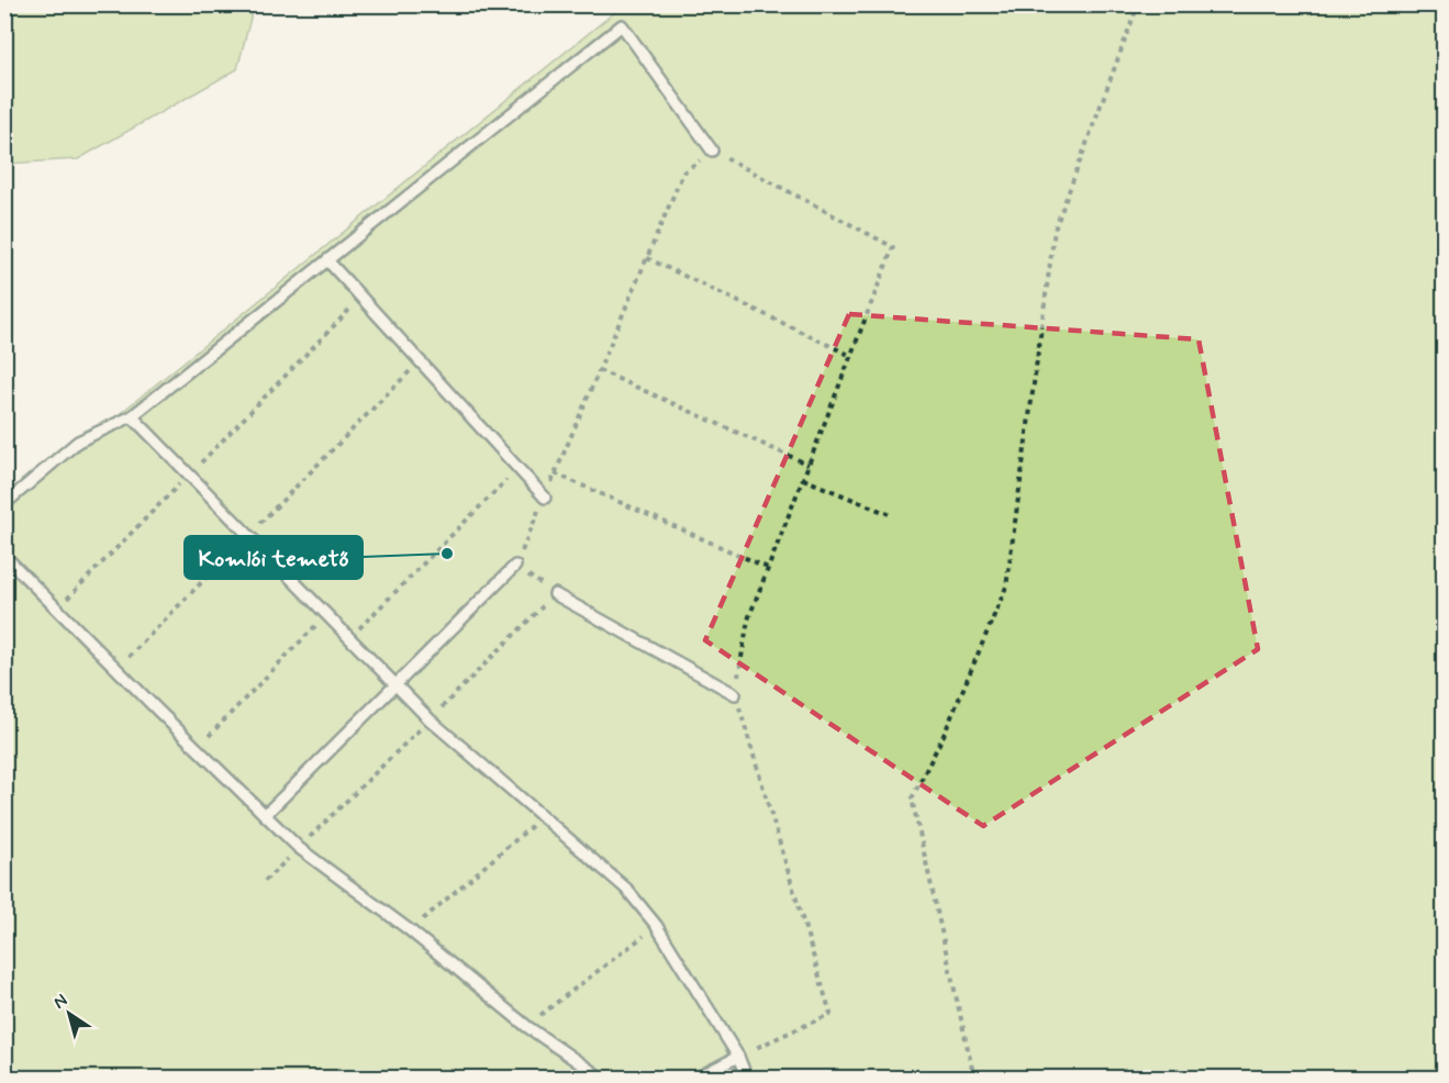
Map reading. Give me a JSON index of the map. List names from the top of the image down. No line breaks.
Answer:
{"places":["Komlói temető"],"north":"top left"}
